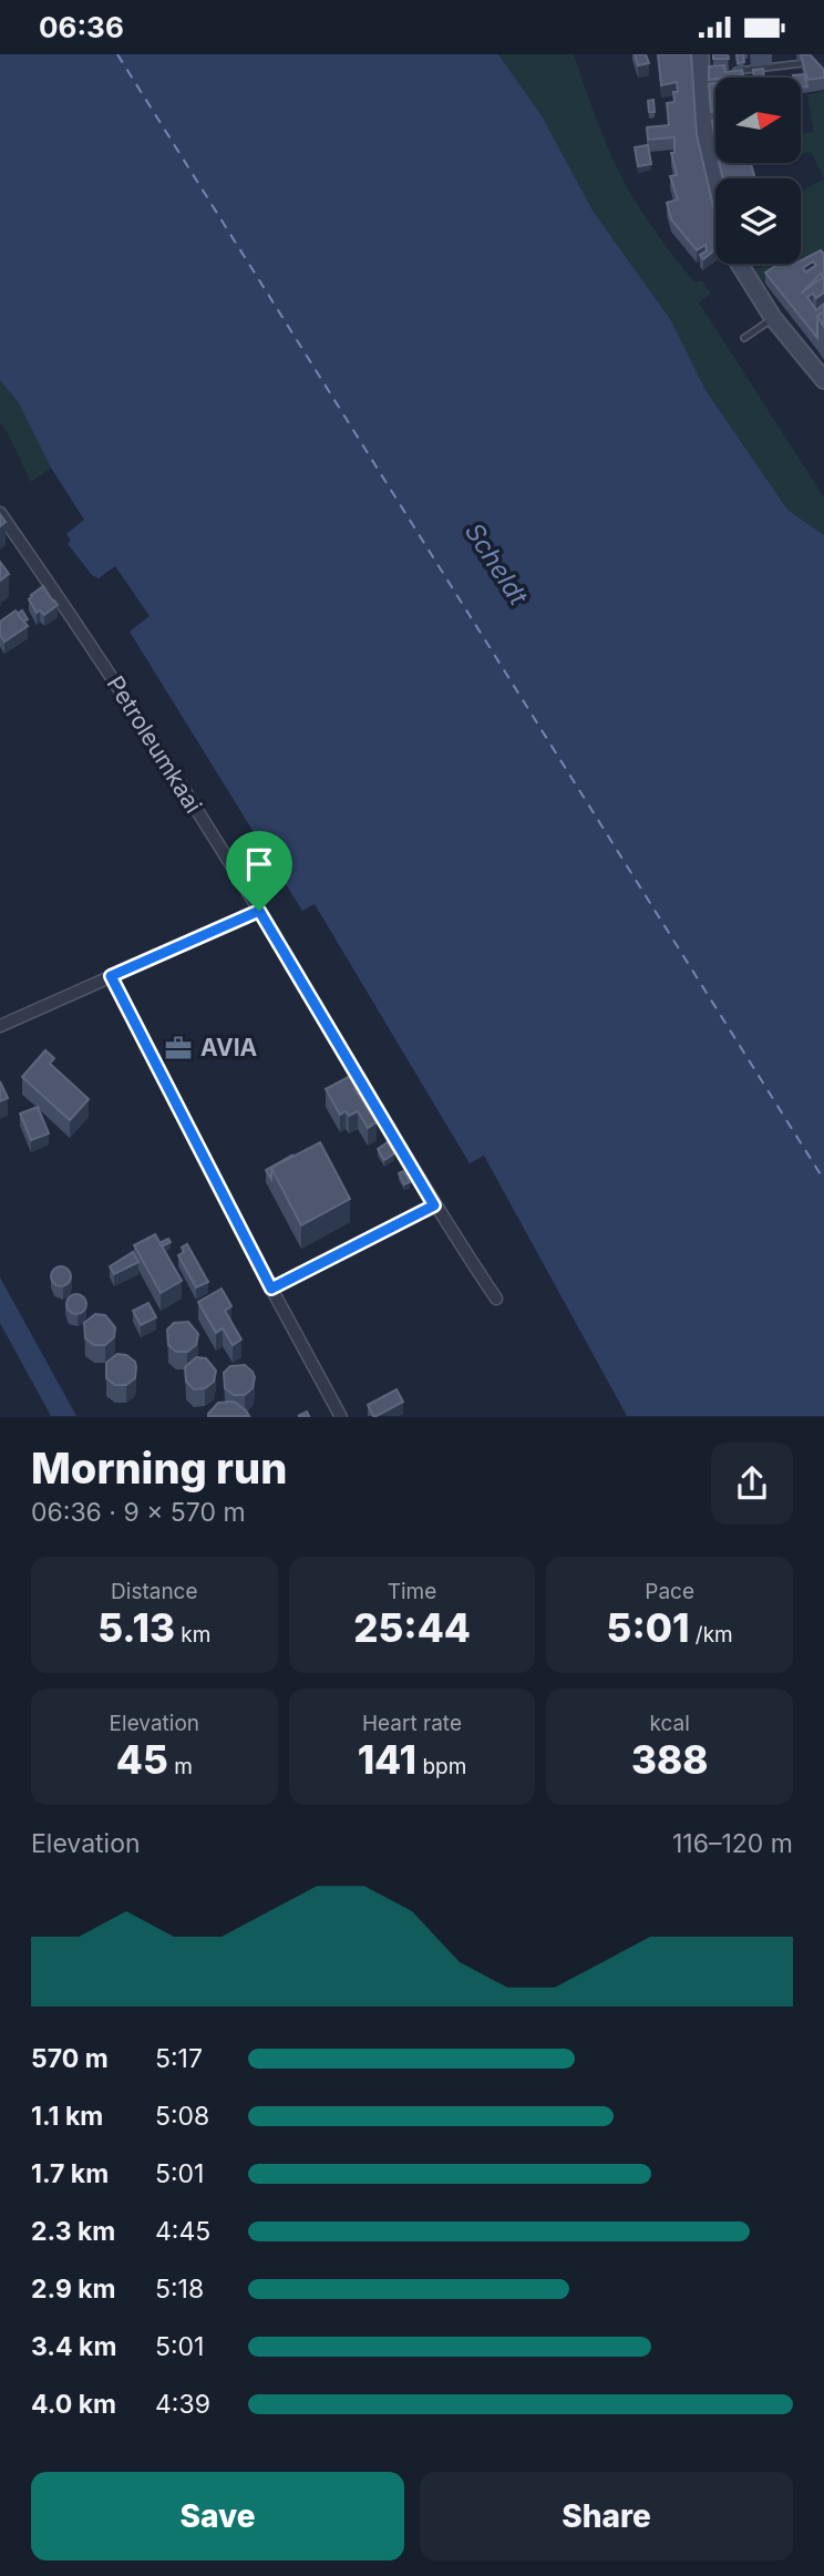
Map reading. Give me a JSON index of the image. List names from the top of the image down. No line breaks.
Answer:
{"streets":{"street":["Petroleumkaai"]},"water":["Scheldt"],"places":{"office":["AVIA"]},"north":"right","page":{"status":"06:36","heading":["Morning run","06:36 · 9 × 570 m"],"stats":[["Distance","5.13 km"],["Time","25:44"],["Pace","5:01 /km"],["Elevation","45 m"],["Heart rate","141 bpm"],["kcal","388"]],"chart":["Elevation","116–120 m"],"list":[{"name":"570 m","note":"5:17"},{"name":"1.1 km","note":"5:08"},{"name":"1.7 km","note":"5:01"},{"name":"2.3 km","note":"4:45"},{"name":"2.9 km","note":"5:18"},{"name":"3.4 km","note":"5:01"},{"name":"4.0 km","note":"4:39"}],"buttons":["Save","Share"]}}
